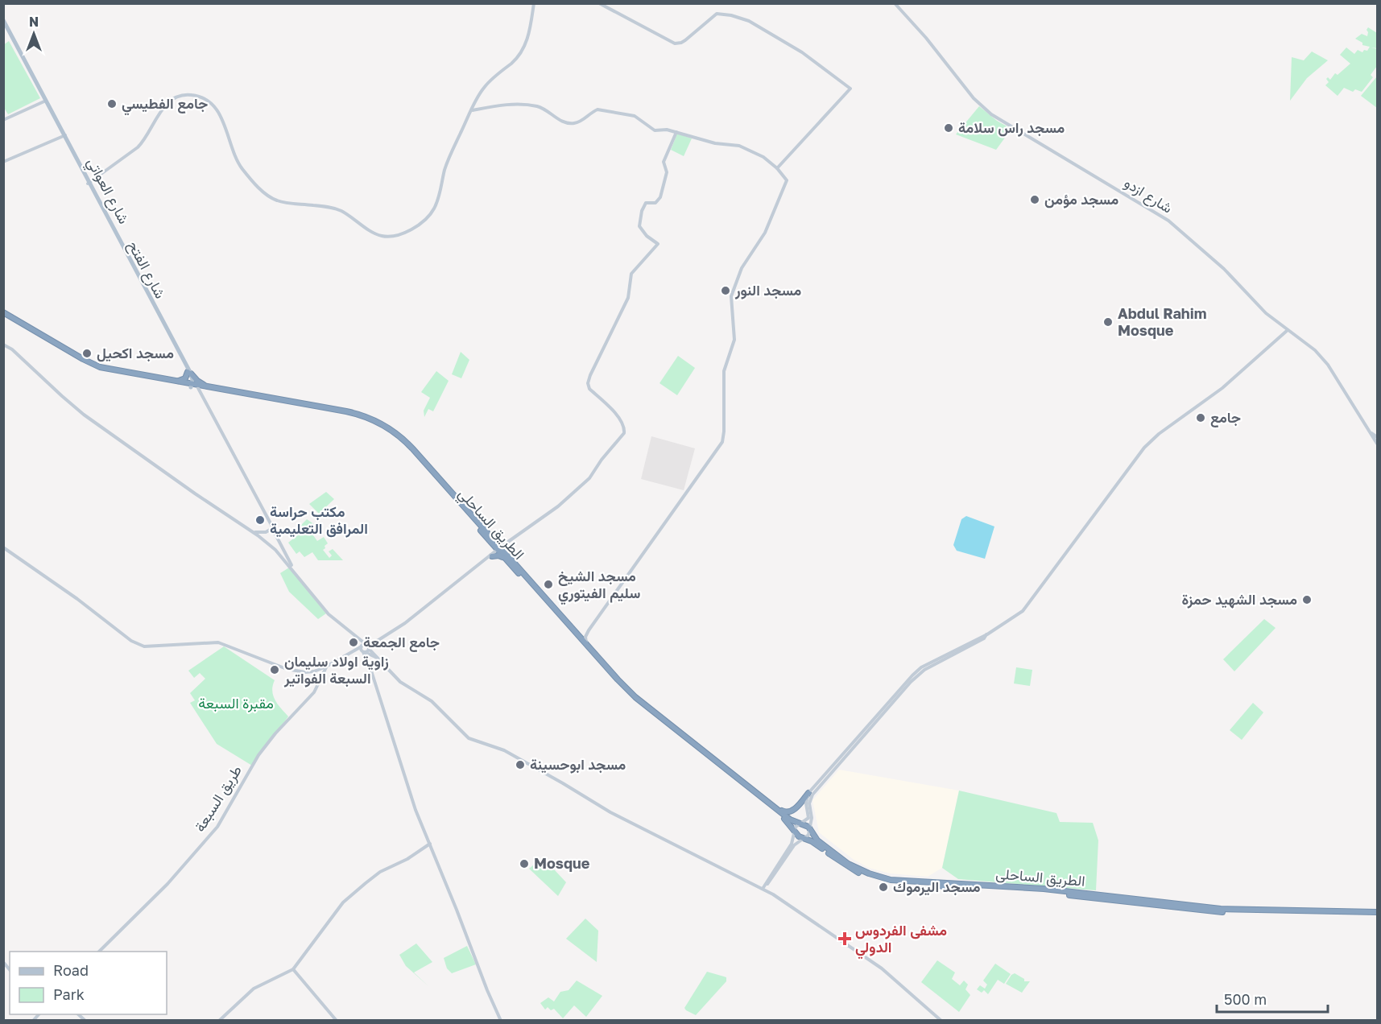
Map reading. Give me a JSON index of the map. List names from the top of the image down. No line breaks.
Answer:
{"streets":{"highway":["الطريق الساحلي","الطريق الساحلى"],"main road":["شارع العواتي"],"street":["شارع ازدو","طريق السبعة"]},"crossings":[["الطريق الساحلي","الطريق الساحلى"]],"parks":["مقبرة السبعة"],"places":{"other":["جامع الفطيسي","مسجد راس سلامة","مسجد مؤمن","مسجد النور","Abdul Rahim Mosque","مسجد اكحيل","جامع","مكتب حراسة المرافق التعليمية","مسجد الشيخ سليم الفيتوري","مسجد الشهيد حمزة","جامع الجمعة","زاوية اولاد سليمان السبعة الفواتير","مسجد ابوحسينة","Mosque","مسجد اليرموك"],"health":["مشفى الفردوس الدولي"]},"legend":["Road","Park"],"scale_bar":"500 m","north":"top"}
